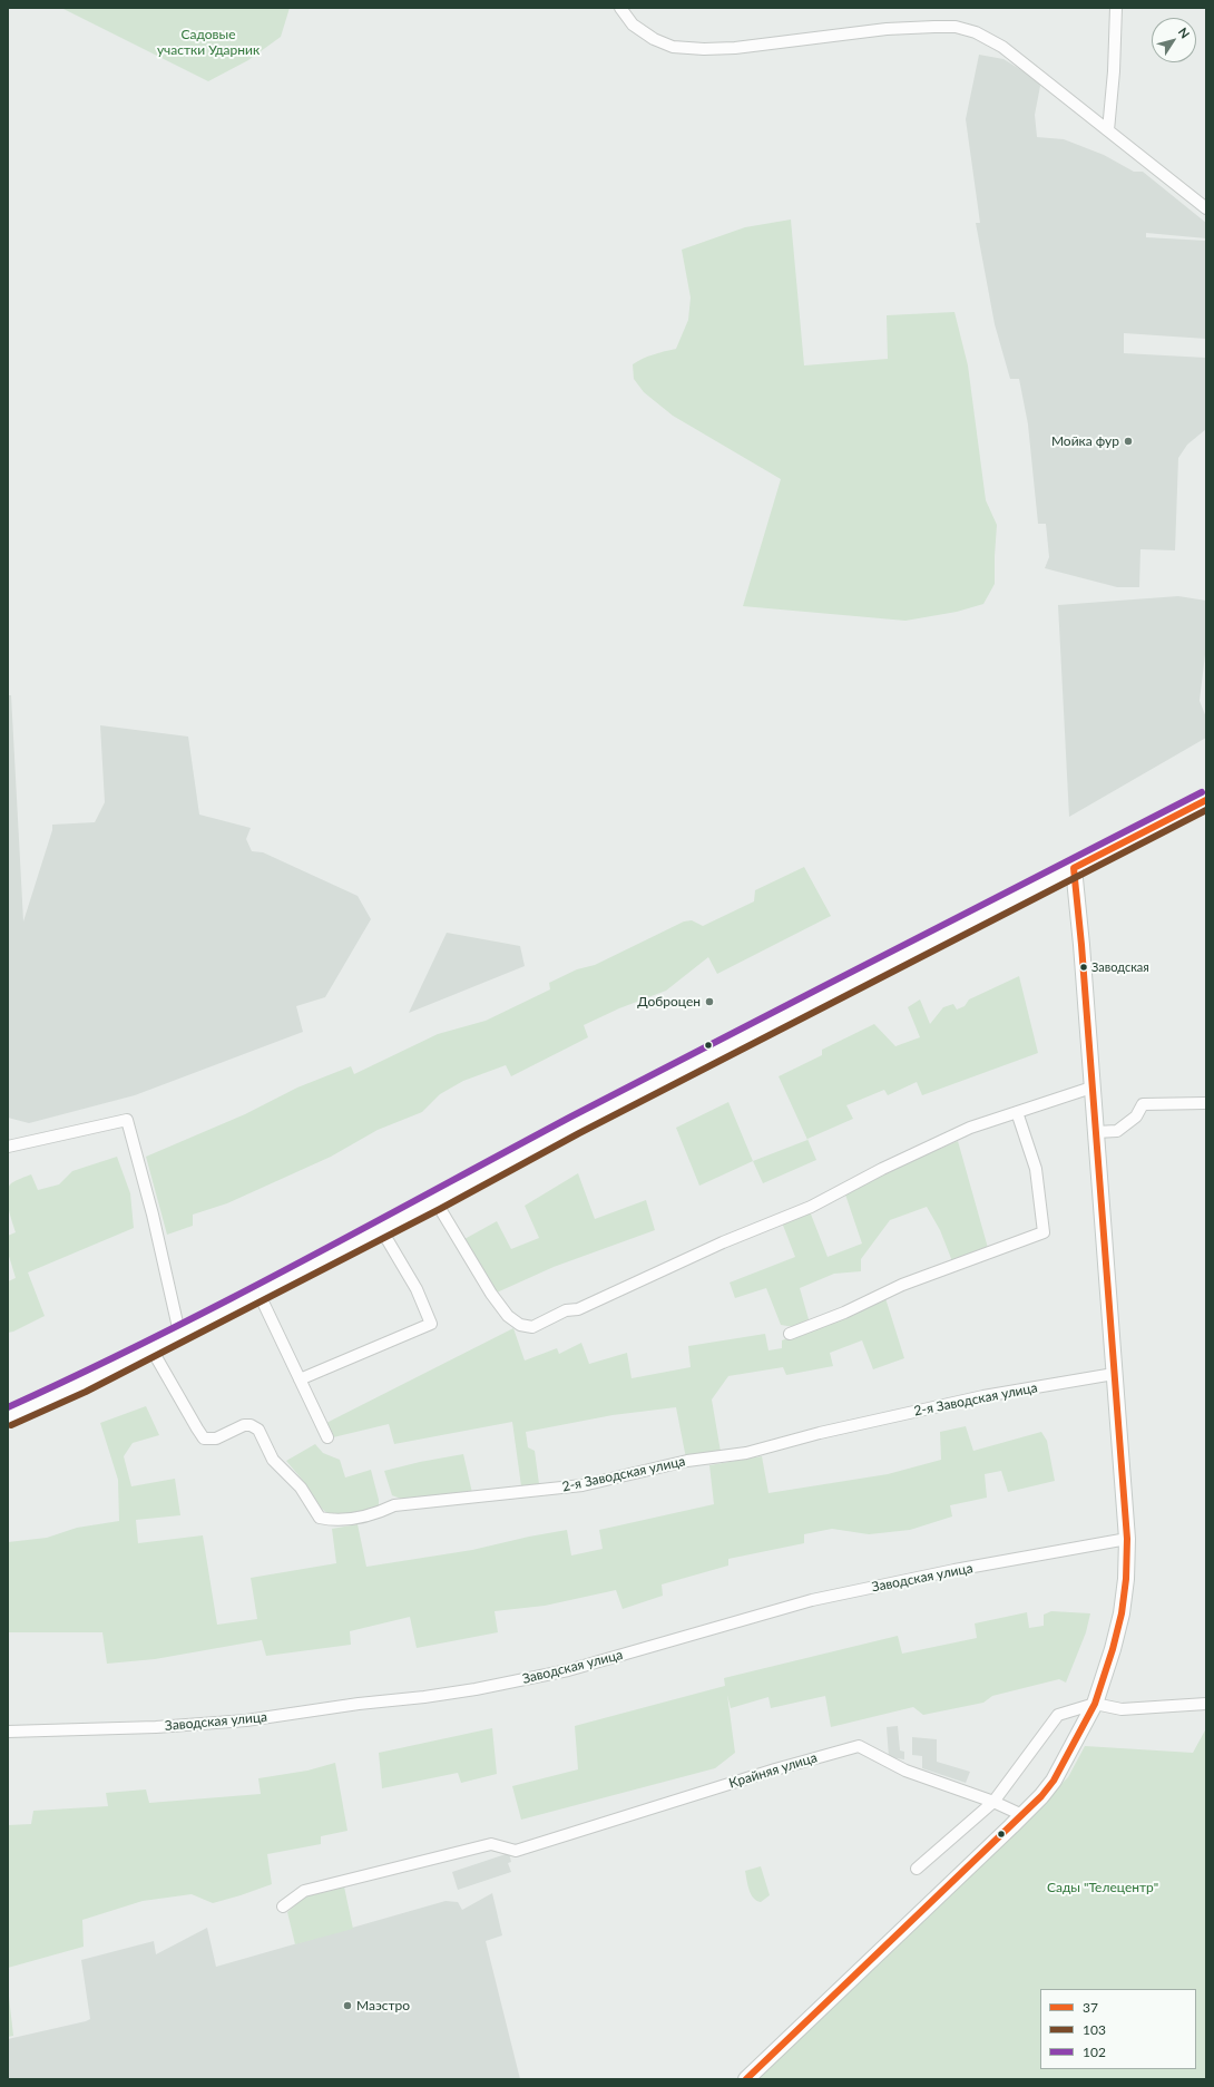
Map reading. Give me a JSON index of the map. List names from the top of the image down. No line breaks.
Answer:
{"streets":{"street":["2-я Заводская улица","Заводская улица","Крайняя улица"]},"parks":["Садовые участки Ударник","Сады \"Телецентр\""],"places":["Мойка фур","Заводская","Доброцен","Маэстро"],"lines":["transit line 102","transit line 37","transit line 103"],"legend":["37","103","102"],"north":"top right"}
